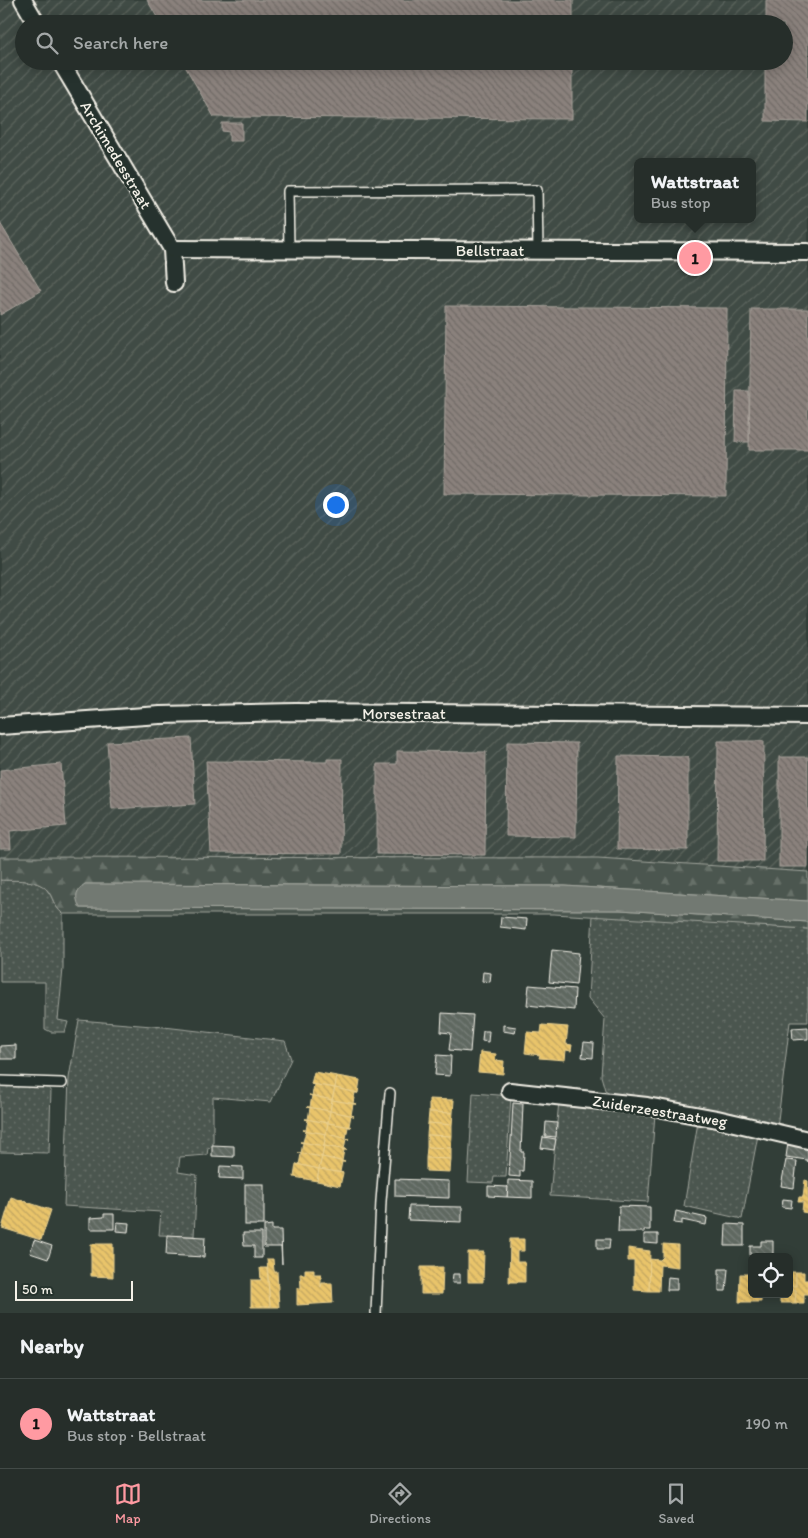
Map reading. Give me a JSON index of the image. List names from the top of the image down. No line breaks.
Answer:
{"streets":{"street":["Archimedesstraat","Bellstraat","Morsestraat","Zuiderzeestraatweg"]},"crossings":[["Archimedesstraat","Bellstraat"]],"scale_bar":"50 m","page":{"search":"Search here","popup":["Wattstraat","Bus stop"],"pins":"1","scale":"50 m","heading":"Nearby","list":[{"mark":"1","name":"Wattstraat","note":"Bus stop · Bellstraat","value":"190 m"}],"nav":["Map","Directions","Saved"]}}
